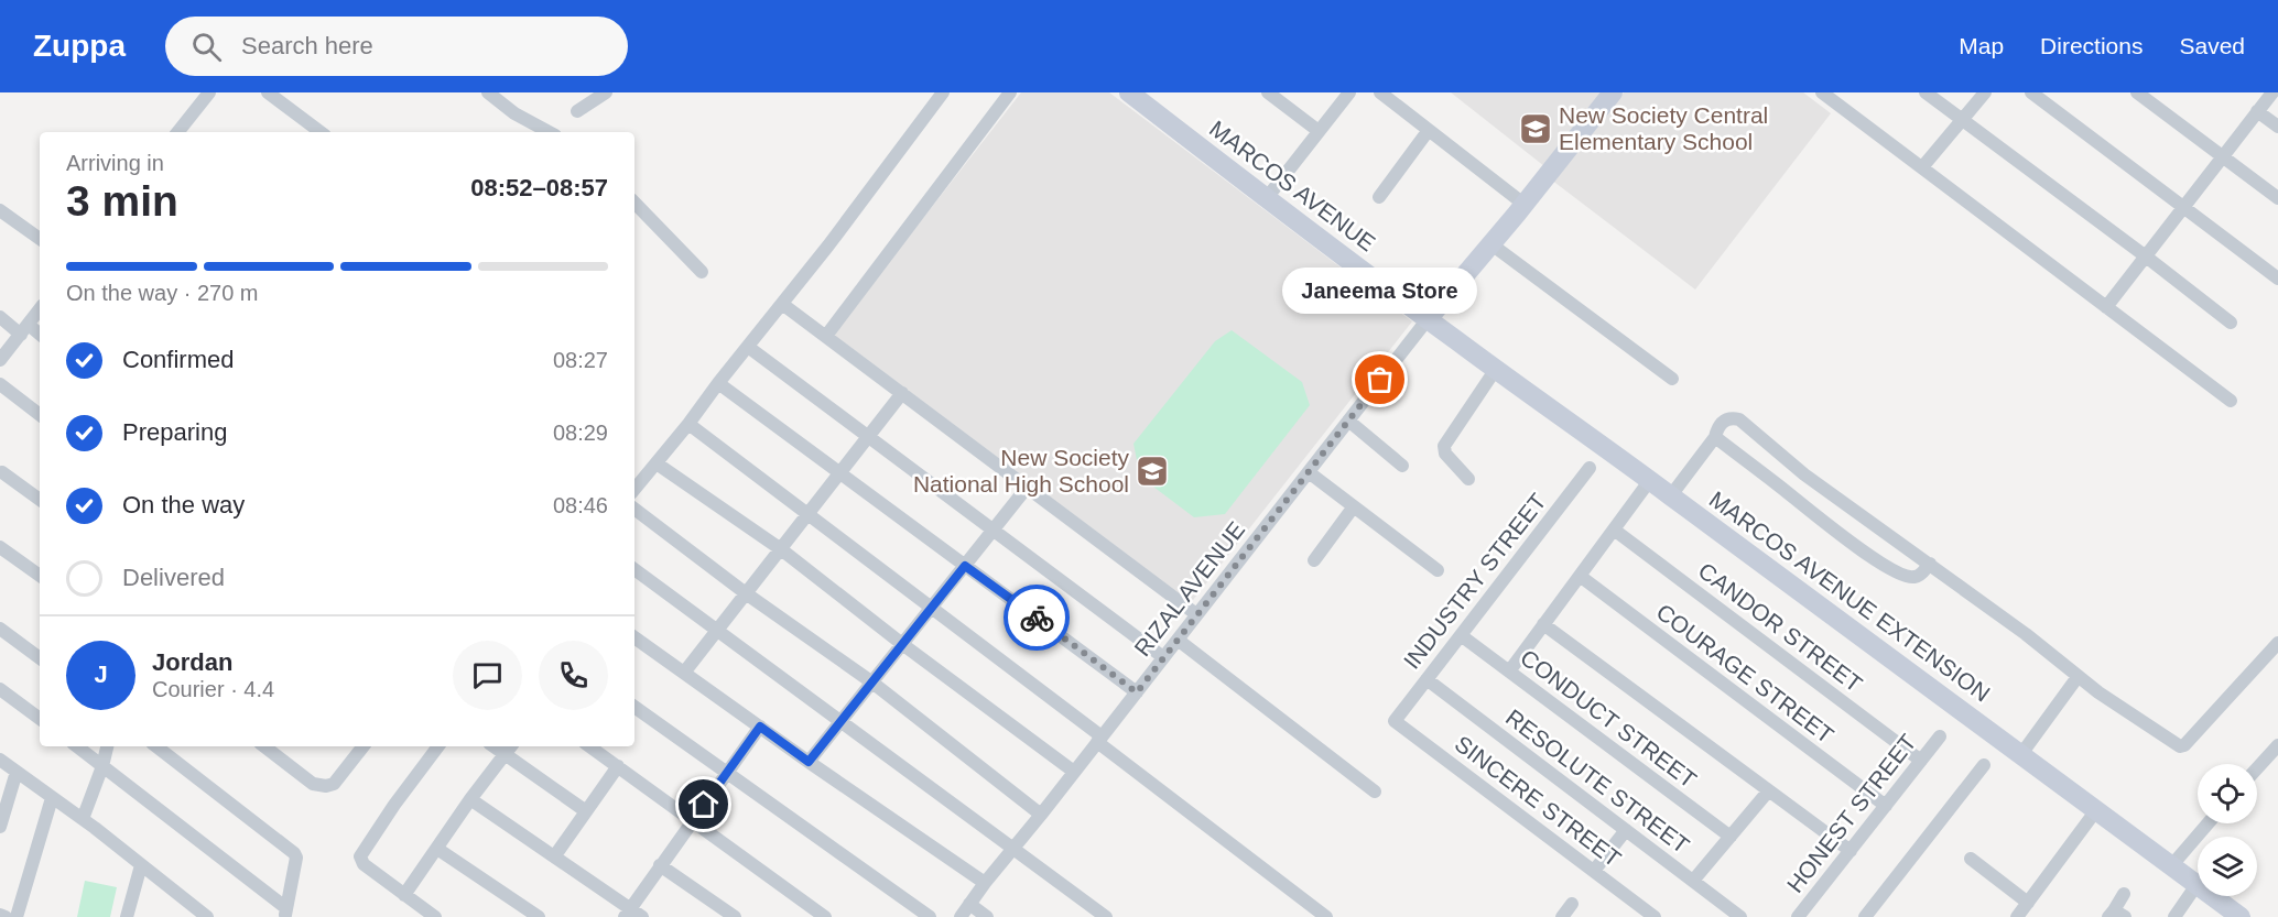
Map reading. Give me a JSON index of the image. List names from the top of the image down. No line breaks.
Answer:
{"streets":{"street":["MARCOS AVENUE","INDUSTRY STREET","RIZAL AVENUE","MARCOS AVENUE EXTENSION","CANDOR STREET","COURAGE STREET","CONDUCT STREET","RESOLUTE STREET","SINCERE STREET","HONEST STREET"]},"crossings":[["MARCOS AVENUE","RIZAL AVENUE"],["MARCOS AVENUE","MARCOS AVENUE EXTENSION"],["INDUSTRY STREET","CONDUCT STREET"],["INDUSTRY STREET","RESOLUTE STREET"],["INDUSTRY STREET","SINCERE STREET"],["RIZAL AVENUE","MARCOS AVENUE EXTENSION"],["CANDOR STREET","HONEST STREET"],["COURAGE STREET","HONEST STREET"]],"places":{"school or university":["New Society Central Elementary School","New Society National High School"],"other":["Janeema Store"]},"page":{"header":"Zuppa","search":"Search here","nav":["Map","Directions","Saved"],"heading":["3 min","Arriving in","08:52–08:57"],"panel":["Jordan","Courier · 4.4"],"bar":"On the way · 270 m","bubble":"Janeema Store","list":[["Confirmed","08:27"],["Preparing","08:29"],["On the way","08:46"],"Delivered"],"round":"J"}}
